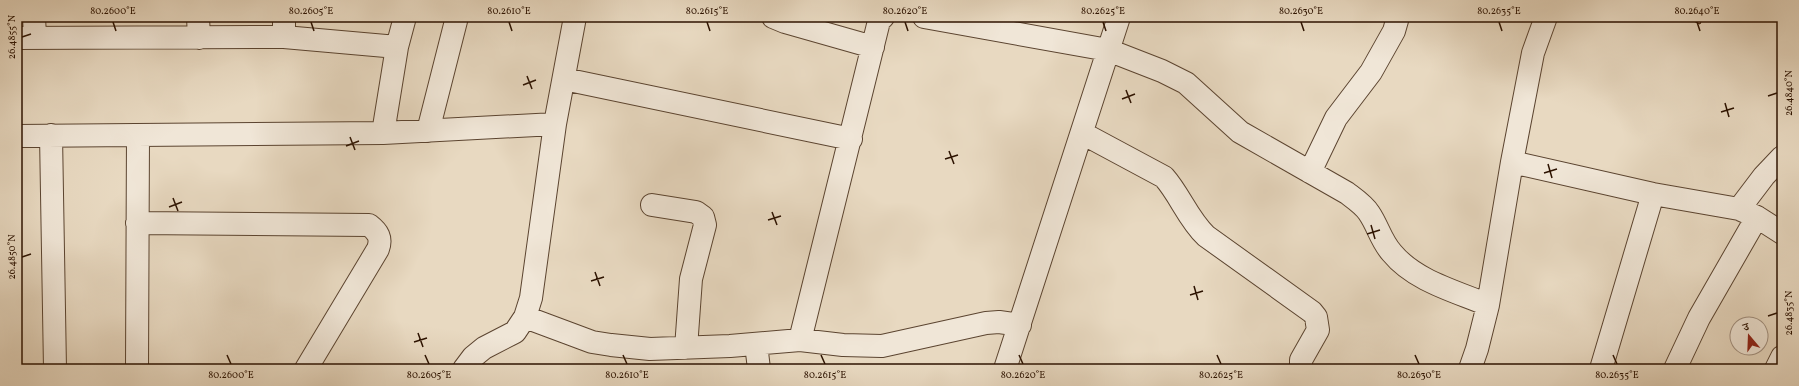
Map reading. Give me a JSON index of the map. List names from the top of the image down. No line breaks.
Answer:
{"north":"top","coordinates":["80.2600°E","80.2605°E","80.2610°E","80.2615°E","80.2620°E","80.2625°E","80.2630°E","80.2635°E","80.2640°E","26.4855°N","26.4840°N","26.4850°N","26.4835°N"]}
